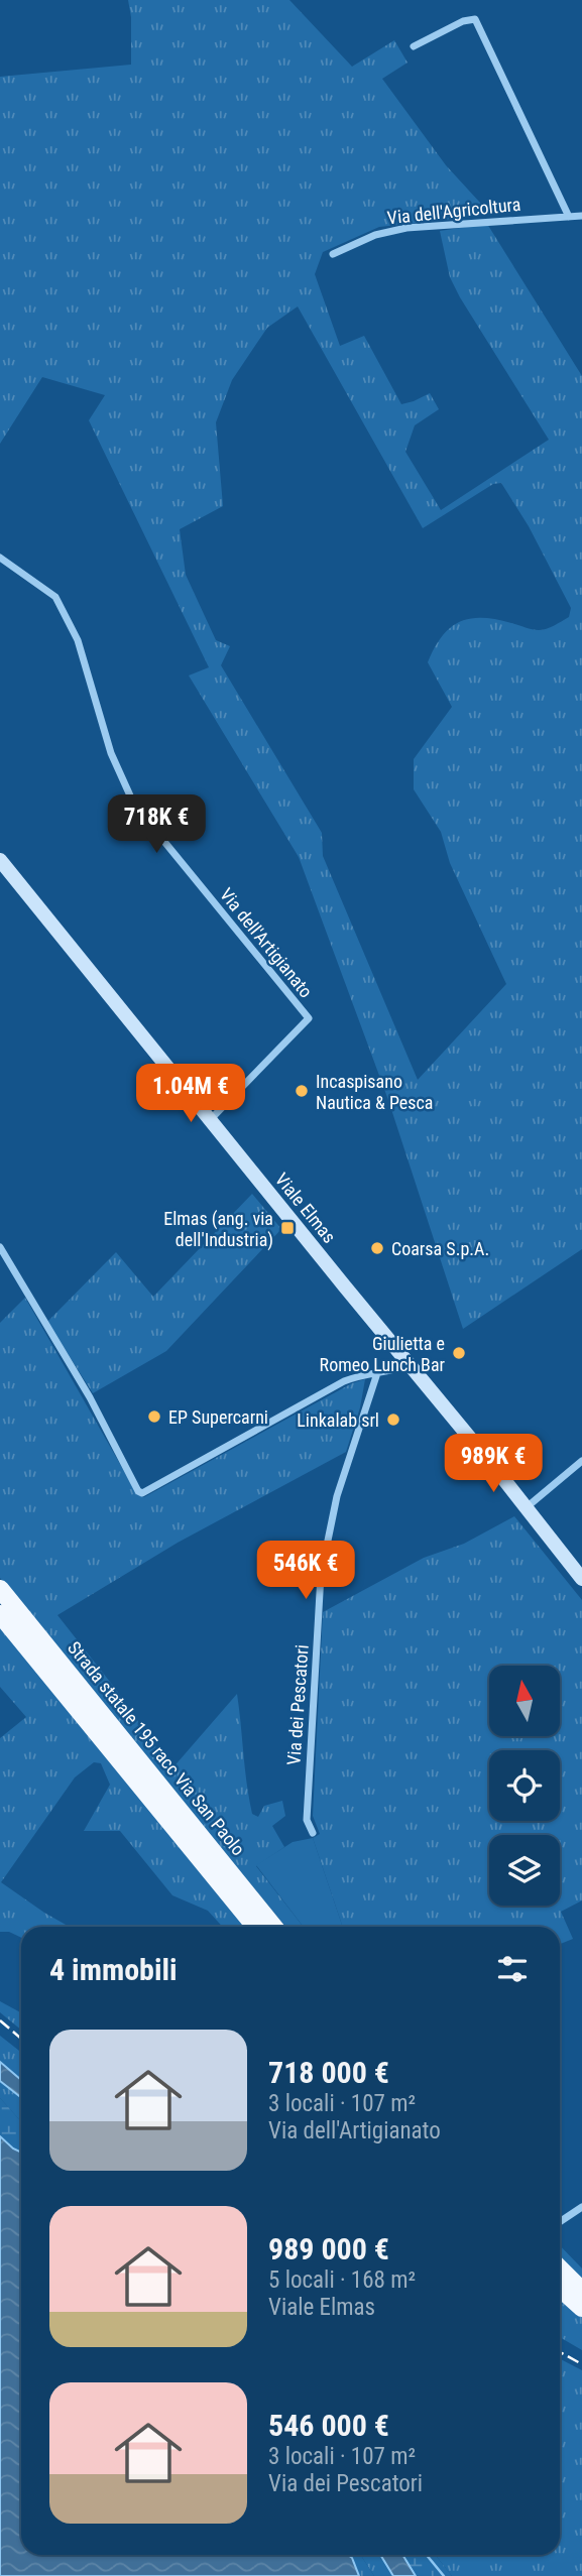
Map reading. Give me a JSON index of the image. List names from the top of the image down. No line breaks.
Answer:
{"streets":{"highway":["Strada statale 195 racc Via San Paolo"],"main road":["Viale Elmas"],"street":["Via dell'Agricoltura","Via dell'Artigianato","Via dei Pescatori"]},"crossings":[["Via dell'Artigianato","Viale Elmas"]],"places":{"other":["Incaspisano Nautica & Pesca","Coarsa S.p.A.","Giulietta e Romeo Lunch Bar","EP Supercarni","Linkalab srl"],"transit":["Elmas (ang. via dell'Industria)"]},"north":"top","page":{"price":["718K €","1.04M €","989K €","546K €"],"heading":"4 immobili","list":[{"name":"718 000 €","note":"3 locali · 107 m² · Via dell'Artigianato"},{"name":"989 000 €","note":"5 locali · 168 m² · Viale Elmas"},{"name":"546 000 €","note":"3 locali · 107 m² · Via dei Pescatori"}]}}
